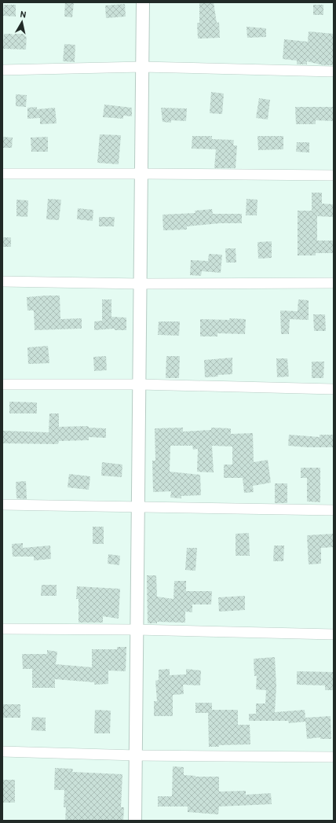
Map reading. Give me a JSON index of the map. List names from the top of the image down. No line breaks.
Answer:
{"north":"top"}
